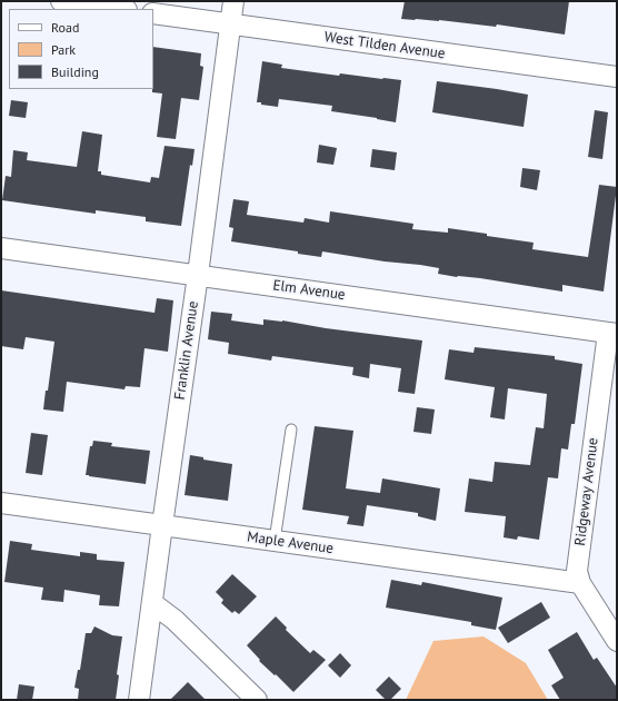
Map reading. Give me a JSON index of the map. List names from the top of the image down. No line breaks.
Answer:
{"streets":{"street":["West Tilden Avenue","Elm Avenue","Franklin Avenue","Ridgeway Avenue","Maple Avenue"]},"crossings":[["West Tilden Avenue","Franklin Avenue"],["Elm Avenue","Franklin Avenue"],["Elm Avenue","Ridgeway Avenue"],["Franklin Avenue","Maple Avenue"],["Ridgeway Avenue","Maple Avenue"]],"legend":["Road","Park","Building"]}
